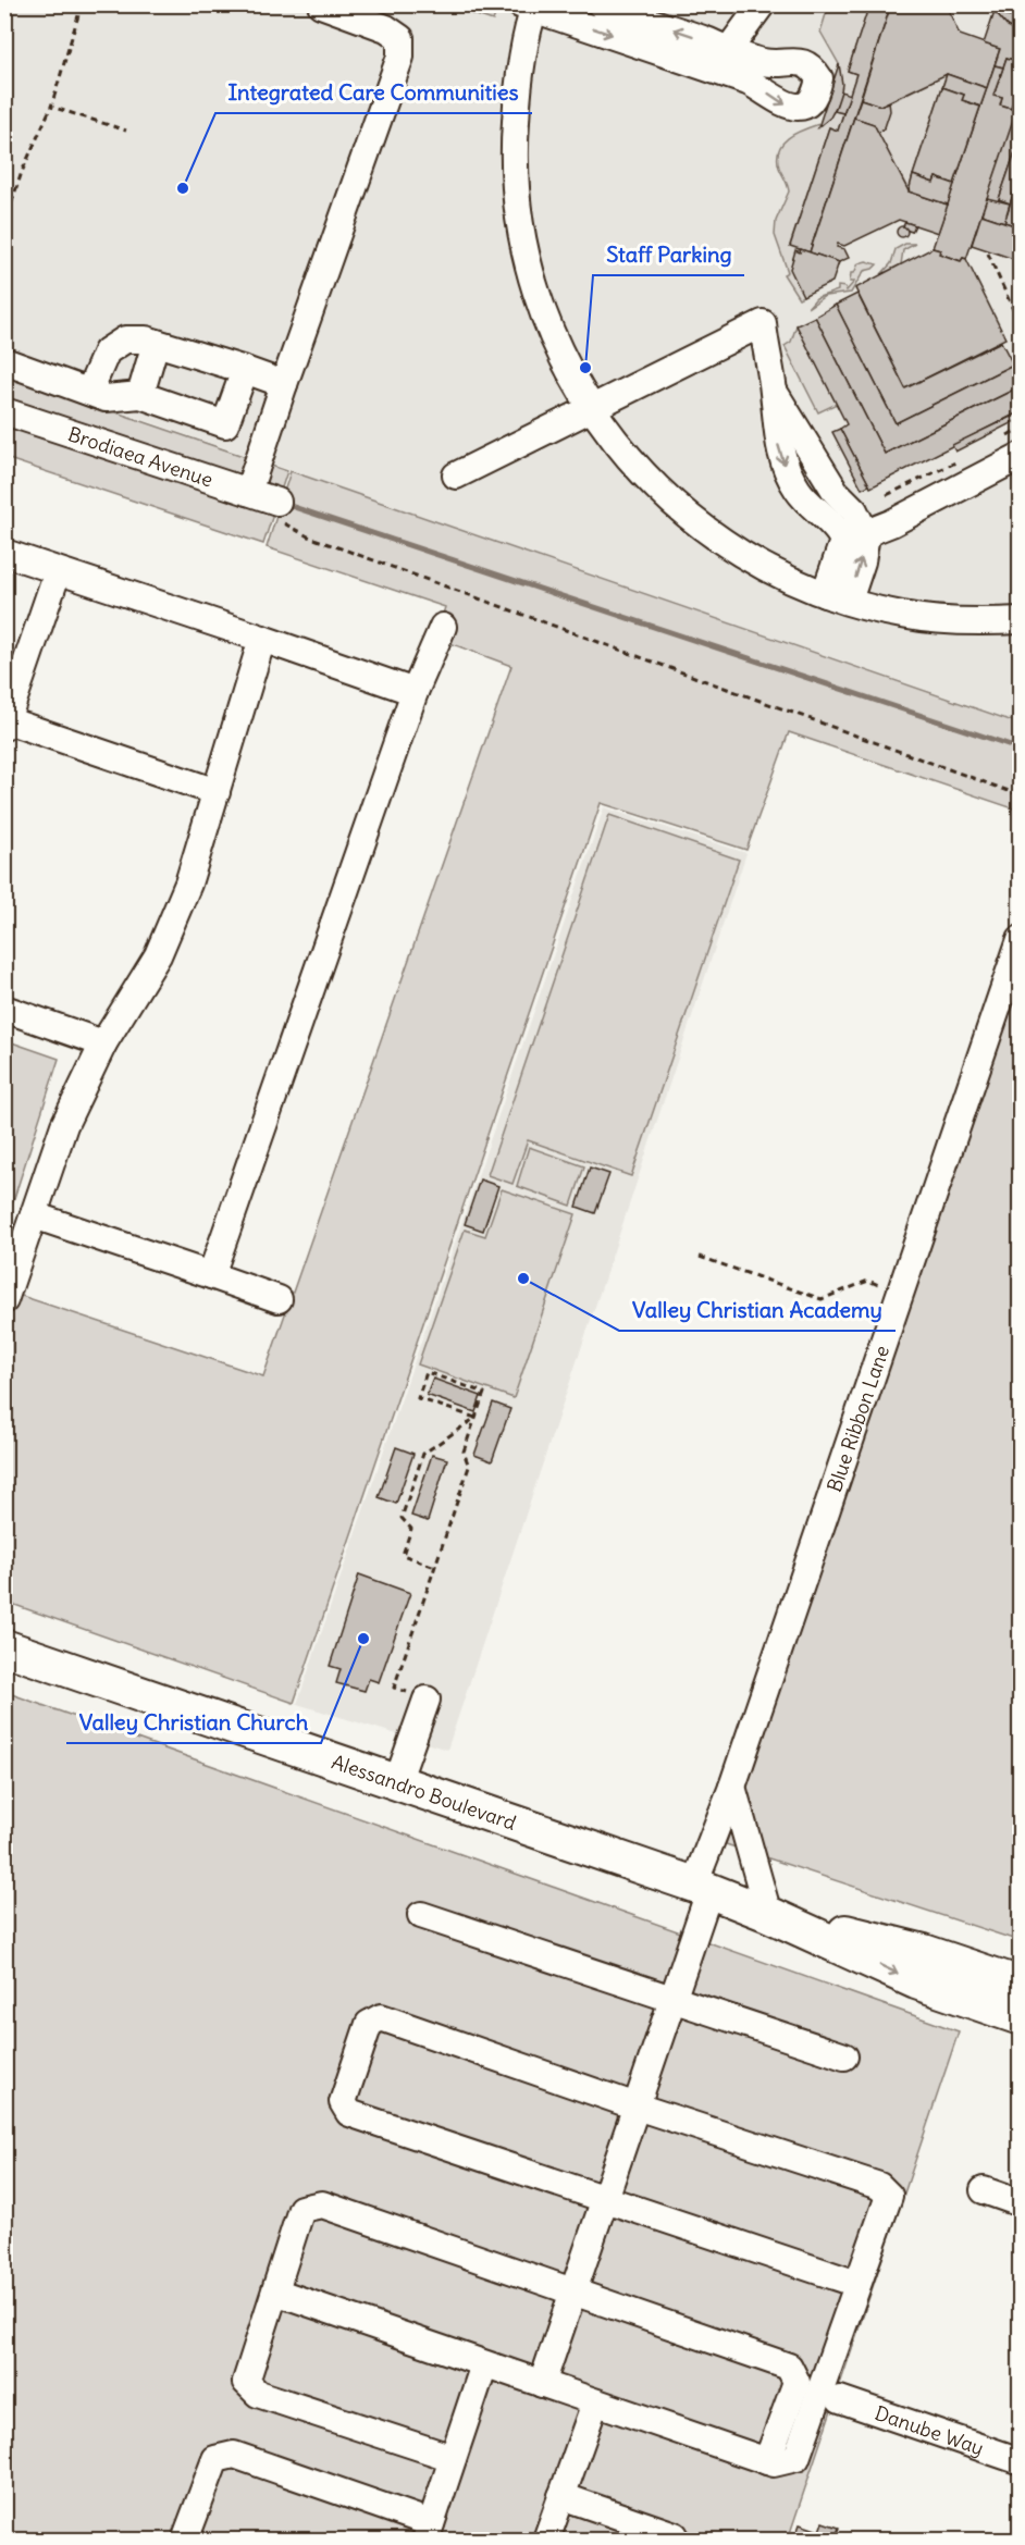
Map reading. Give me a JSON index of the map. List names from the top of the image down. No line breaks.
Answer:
{"streets":{"main road":["Alessandro Boulevard"],"street":["Brodiaea Avenue","Blue Ribbon Lane","Danube Way"]},"crossings":[["Blue Ribbon Lane","Alessandro Boulevard"]],"places":["Integrated Care Communities","Staff Parking","Valley Christian Academy","Valley Christian Church"]}
